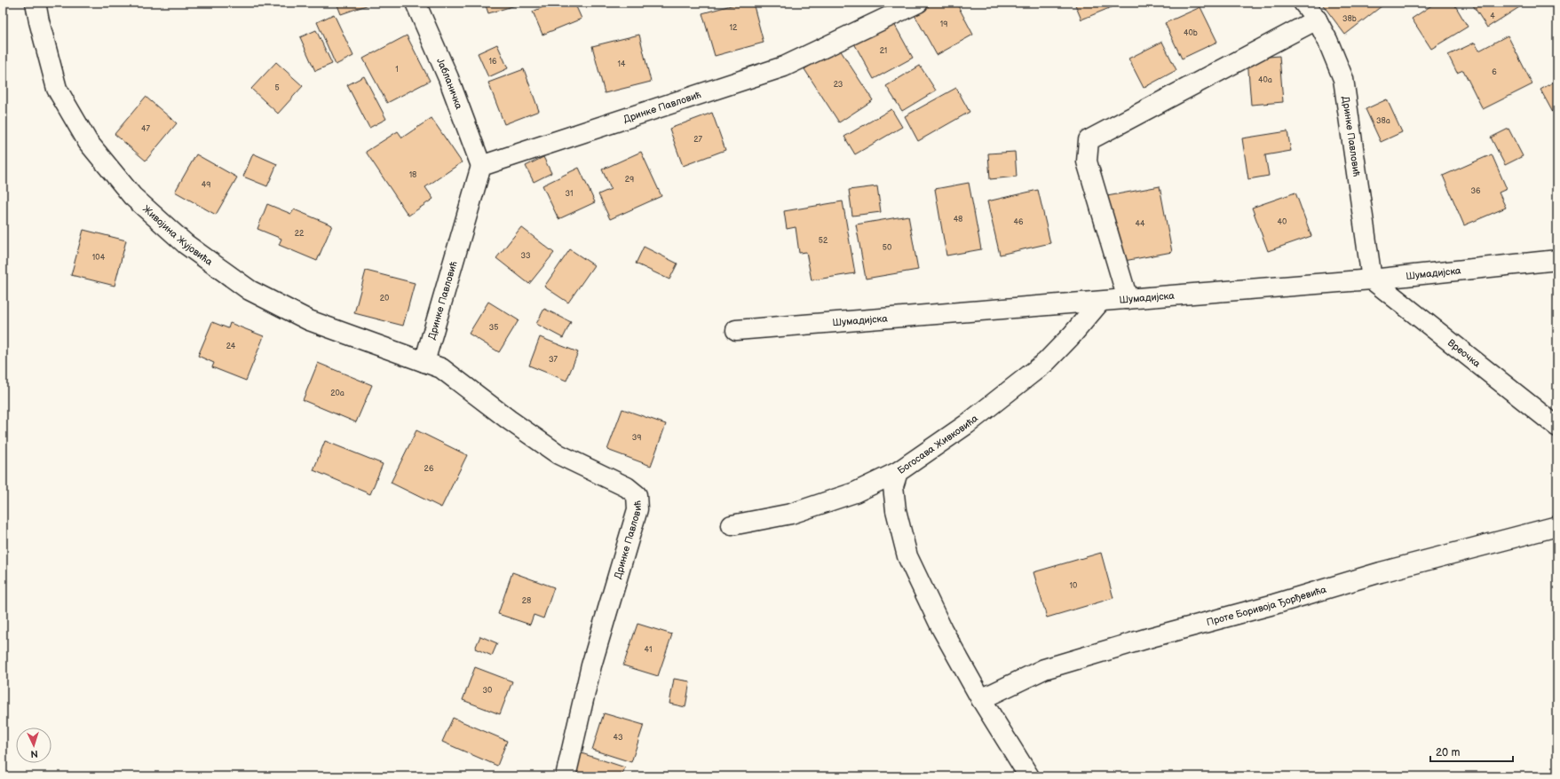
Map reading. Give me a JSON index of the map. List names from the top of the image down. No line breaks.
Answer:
{"streets":{"street":["Јабланичка","Дринке Павловић","Живојина Жујовића","Шумадијска","Вреочка","Богосава Живковића","Проте Боривоја Ђорђевића"]},"crossings":[["Јабланичка","Дринке Павловић"],["Дринке Павловић","Живојина Жујовића"],["Дринке Павловић","Шумадијска"],["Дринке Павловић","Вреочка"],["Шумадијска","Вреочка"],["Шумадијска","Богосава Живковића"],["Богосава Живковића","Проте Боривоја Ђорђевића"]],"house_numbers":["4","38b","19","12","40b","21","16","14","1","6","40a","23","5","38a","47","27","18","29","49","36","31","48","46","40","44","22","52","50","33","104","20","35","24","37","20a","39","26","10","28","41","30","43"],"scale_bar":"20 m","north":"bottom"}
